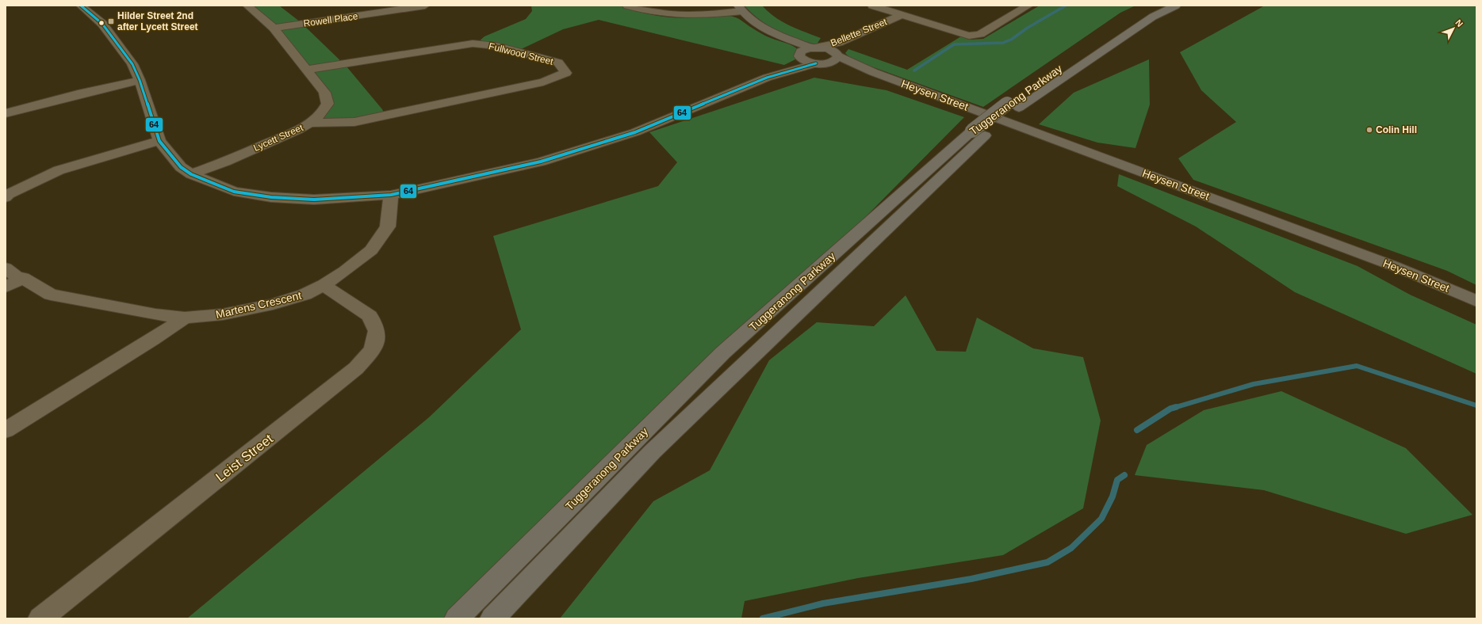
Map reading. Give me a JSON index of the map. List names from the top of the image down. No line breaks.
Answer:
{"streets":{"highway":["Tuggeranong Parkway"],"main road":["Heysen Street"],"street":["Rowell Place","Bellette Street","Fullwood Street","Lycett Street","Martens Crescent","Leist Street"]},"crossings":[["Rowell Place","Lycett Street"],["Bellette Street","Heysen Street"],["Fullwood Street","Lycett Street"],["Martens Crescent","Leist Street"]],"places":{"transit":["Hilder Street 2nd after Lycett Street"],"other":["Colin Hill"]},"lines":["transit line 64"],"north":"top right"}
